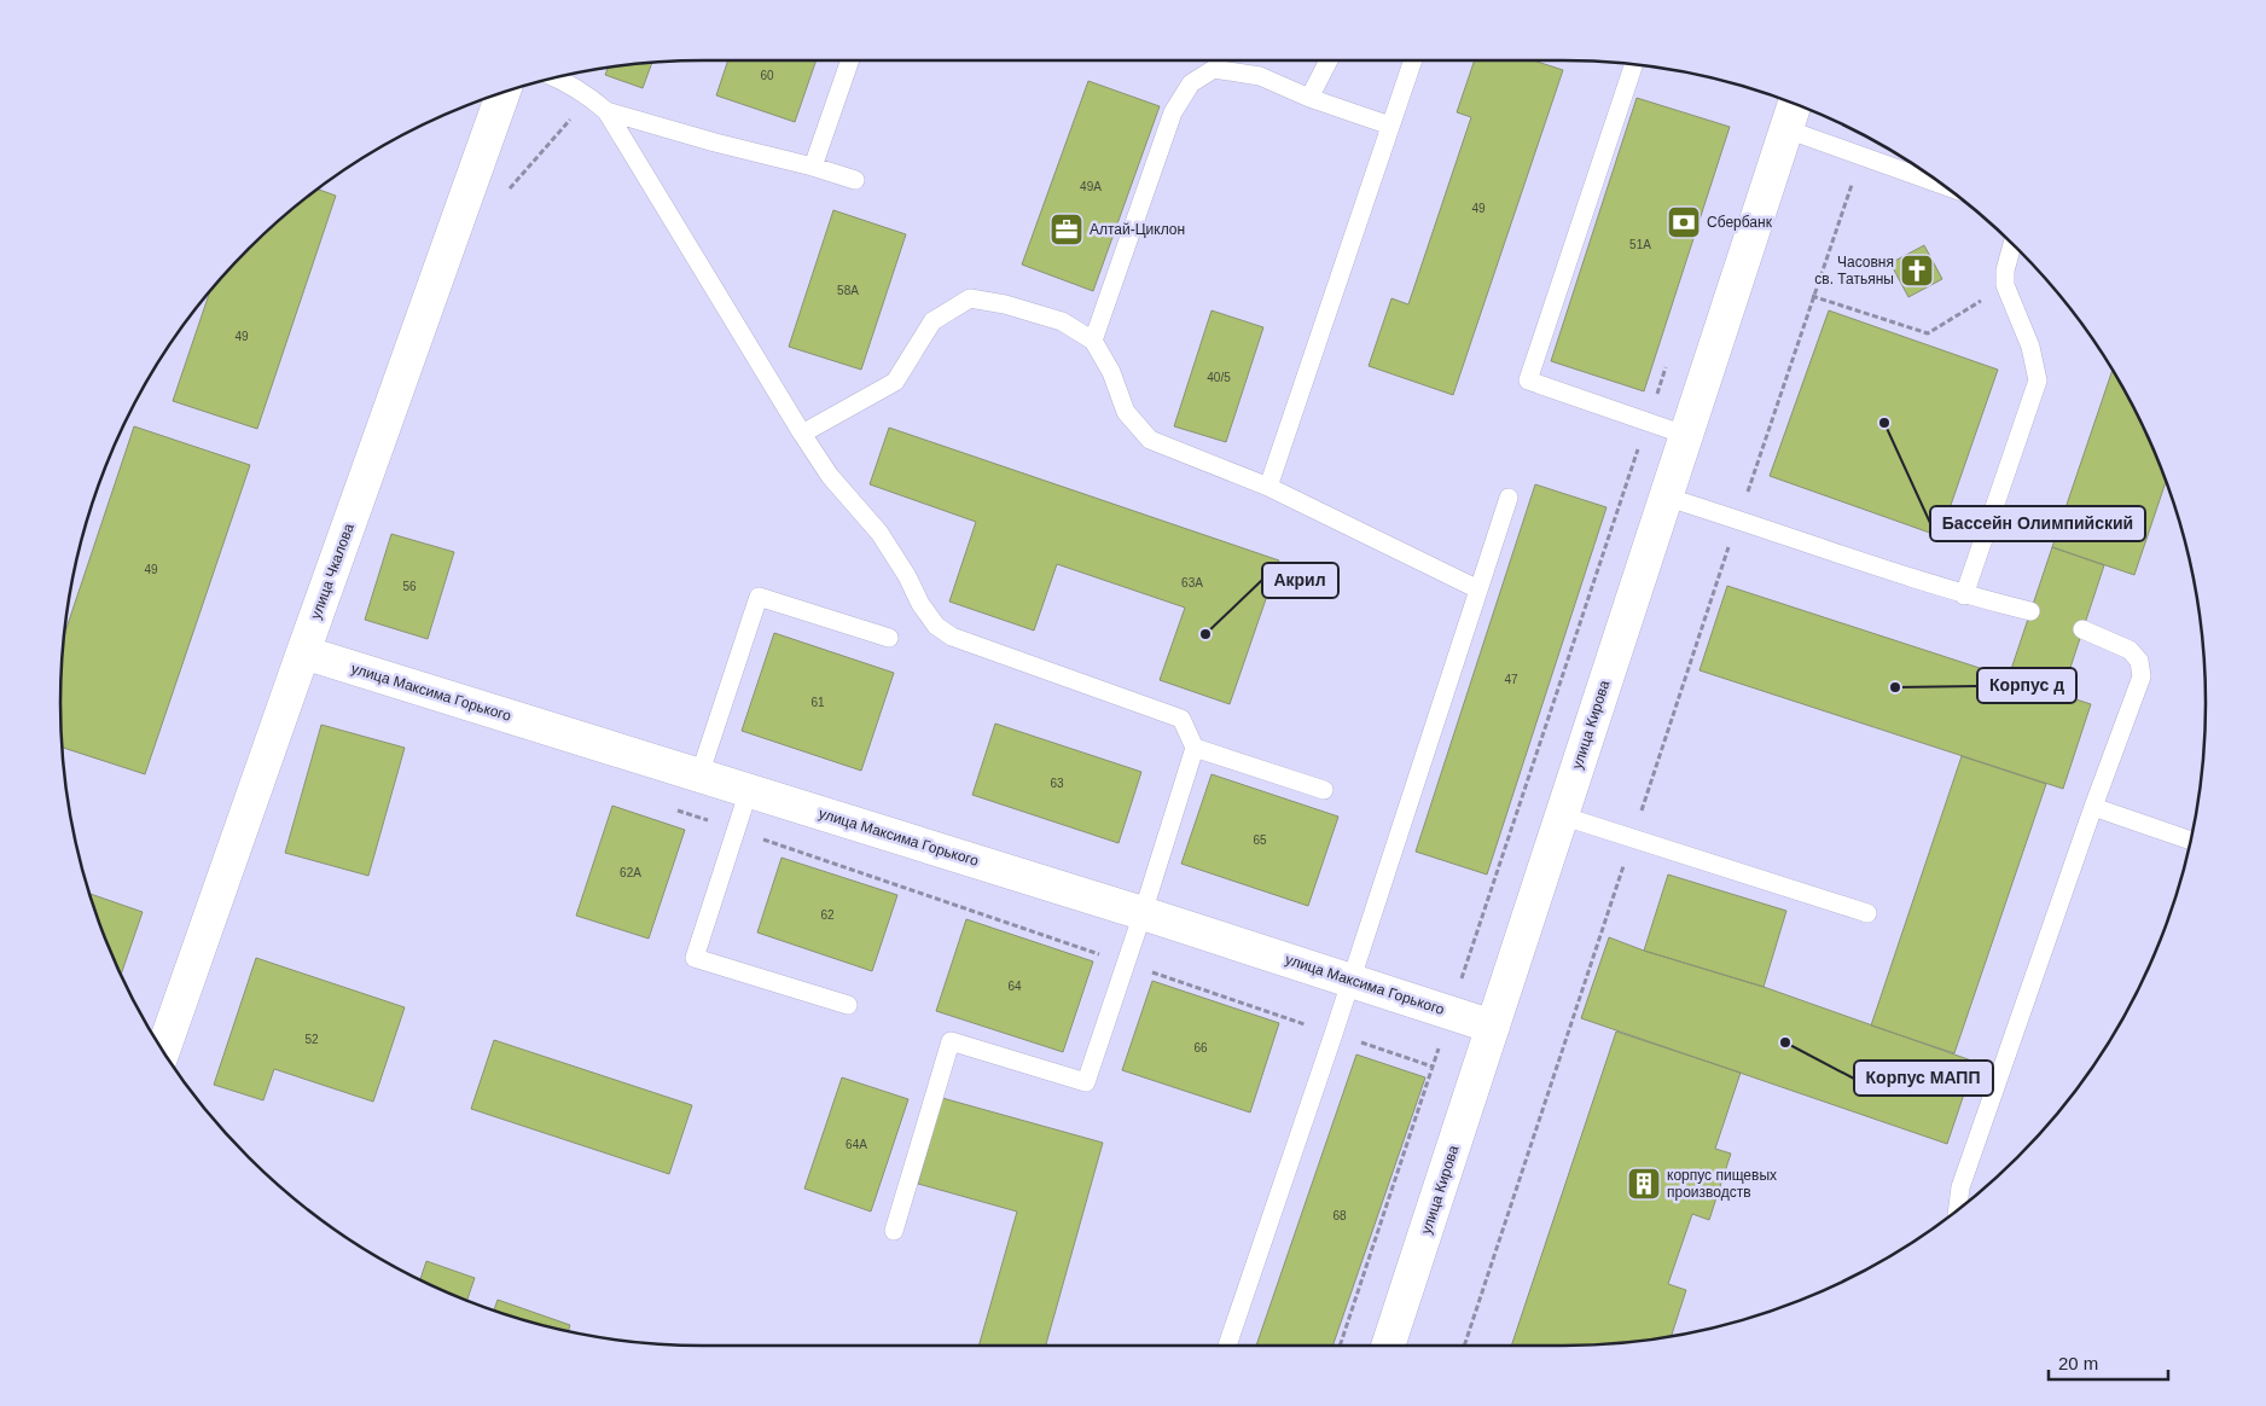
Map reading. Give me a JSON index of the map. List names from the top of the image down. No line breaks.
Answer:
{"streets":{"street":["улица Чкалова","улица Максима Горького","улица Кирова"]},"crossings":[["улица Чкалова","улица Максима Горького"],["улица Максима Горького","улица Кирова"]],"places":{"bank":["Сбербанк"],"office":["Алтай-Циклон"],"church":["Часовня св. Татьяны"],"other":["Бассейн Олимпийский","Акрил","Корпус д","Корпус МАПП"],"building":["корпус пищевых производств"]},"house_numbers":["60","49А","49","51А","58А","49","40/5","49","63А","56","47","61","63","65","62А","62","64","52","66","64А","68"],"scale_bar":"20 m"}
